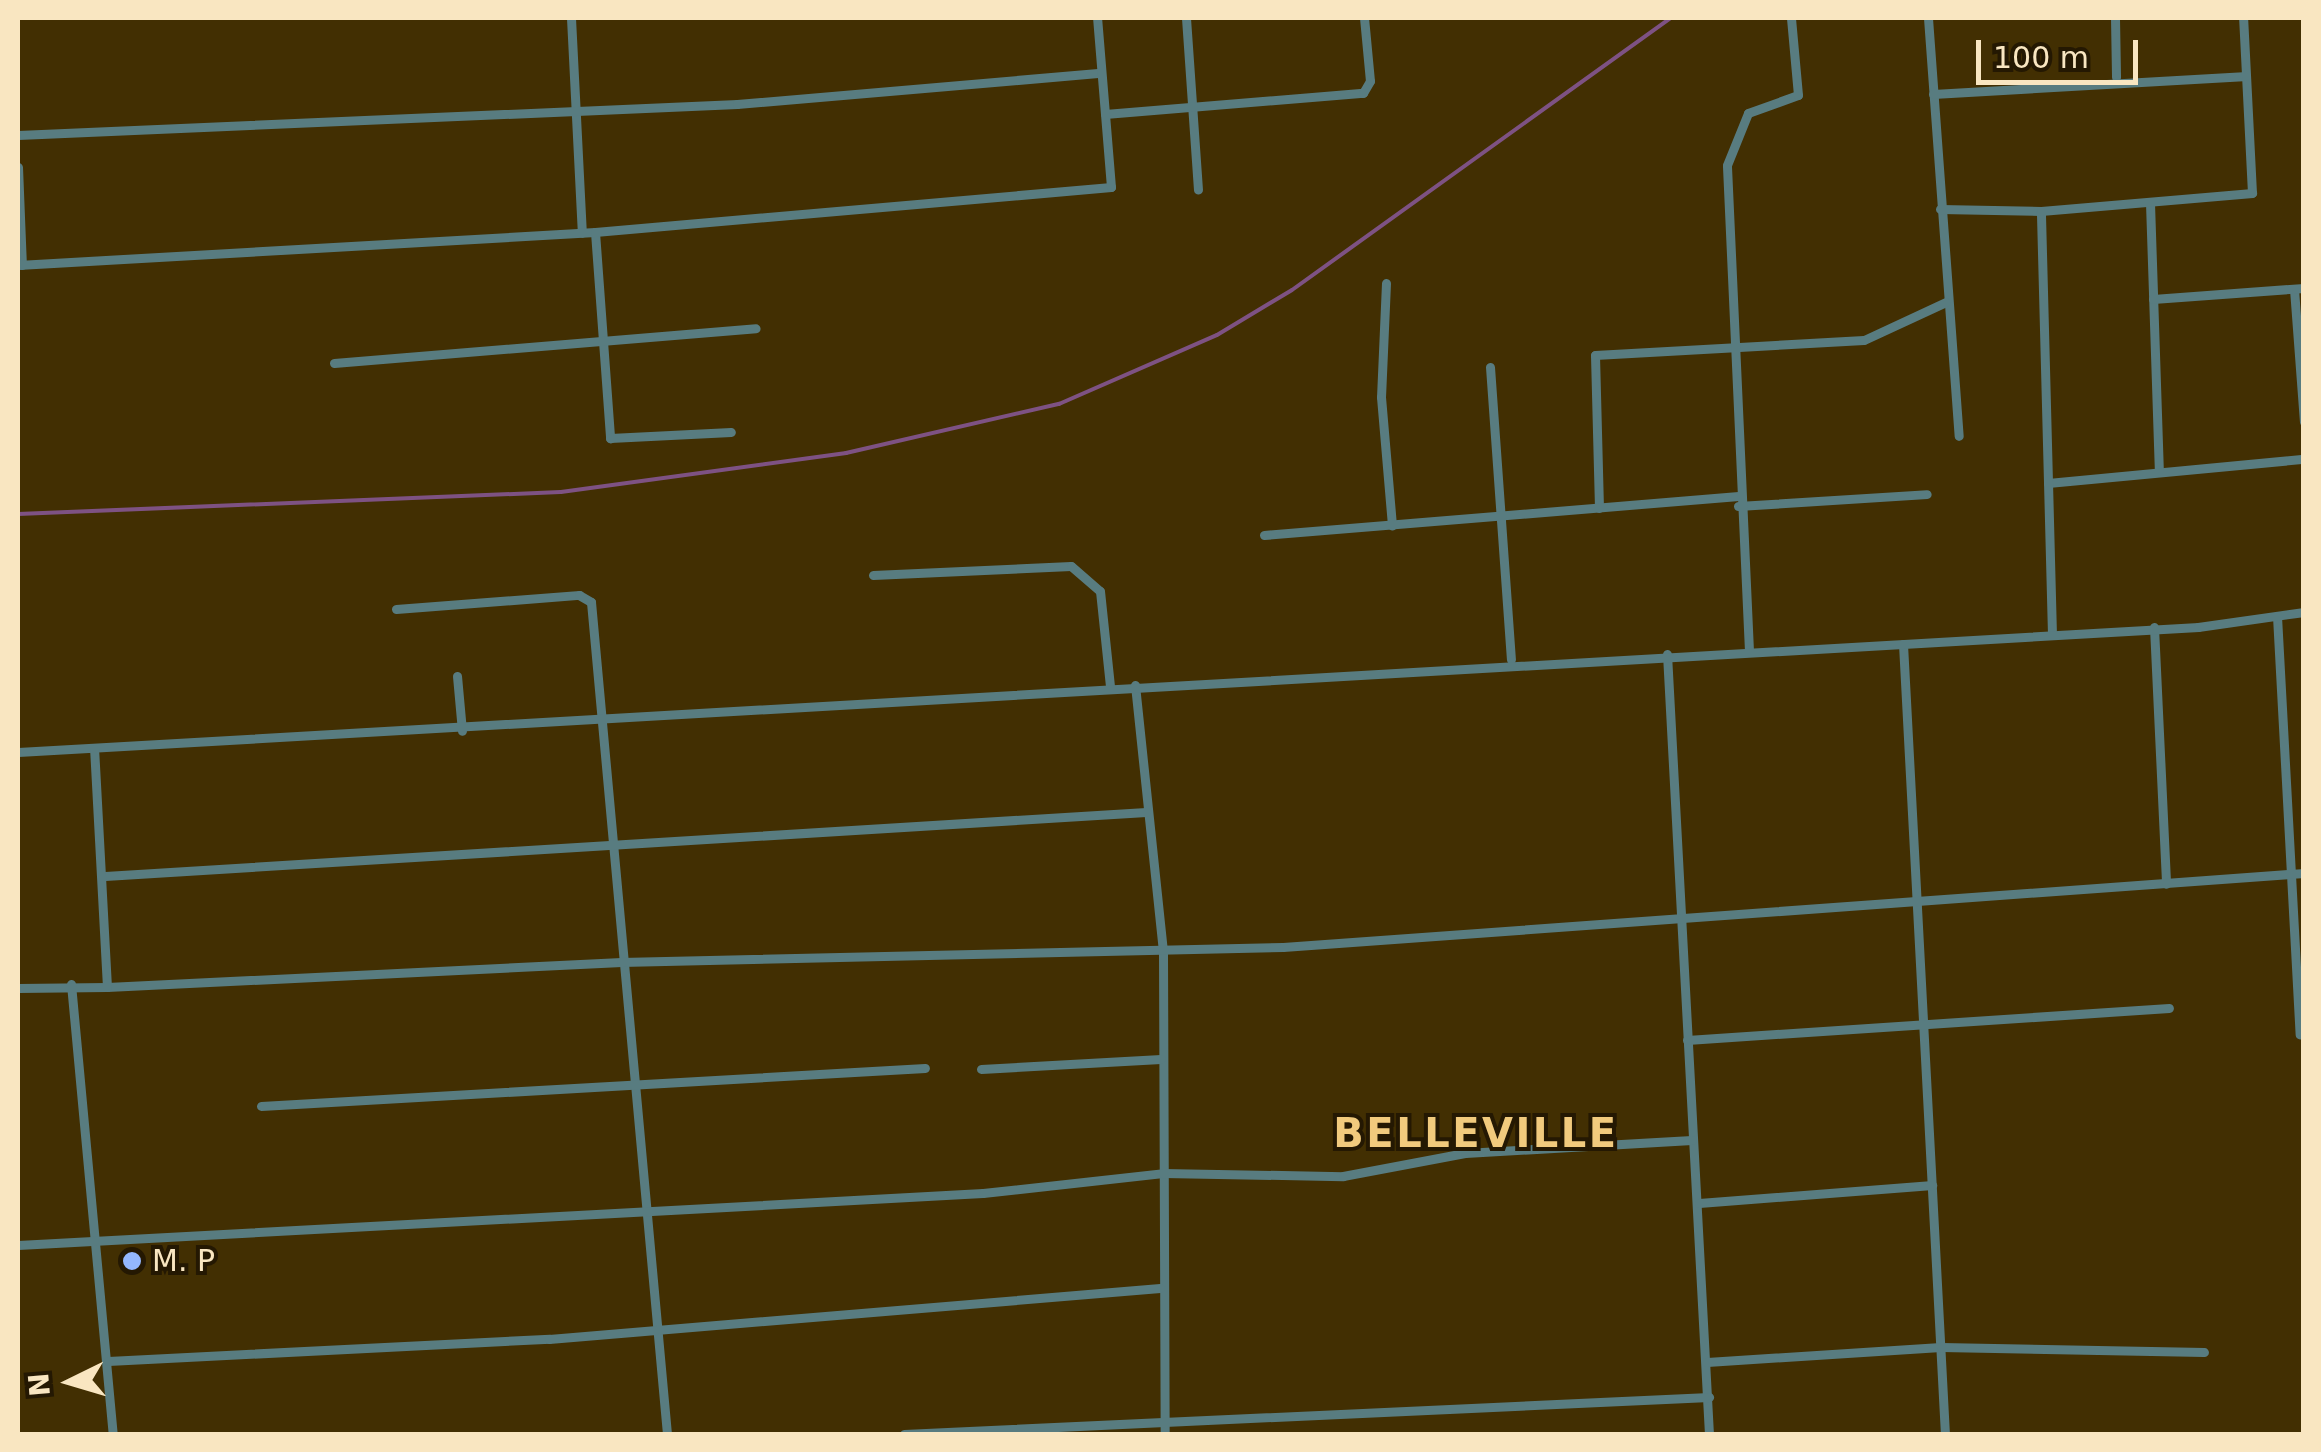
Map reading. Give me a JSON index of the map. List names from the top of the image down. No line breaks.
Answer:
{"districts":["BELLEVILLE"],"places":["M. P"],"scale_bar":"100 m","north":"left"}
